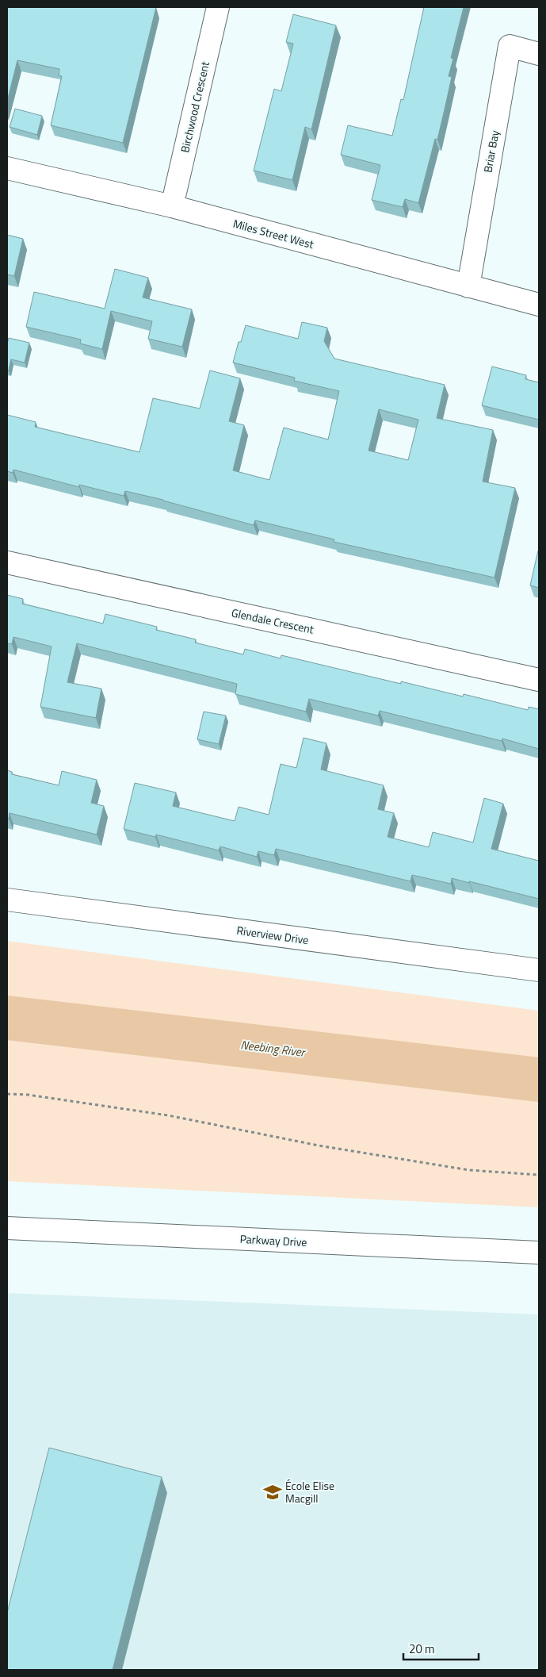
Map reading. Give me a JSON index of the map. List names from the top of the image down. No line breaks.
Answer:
{"streets":{"street":["Birchwood Crescent","Briar Bay","Miles Street West","Glendale Crescent","Riverview Drive","Parkway Drive"]},"crossings":[["Birchwood Crescent","Miles Street West"],["Briar Bay","Miles Street West"]],"water":["Neebing River"],"places":{"school or university":["École Elise Macgill"]},"scale_bar":"20 m"}
